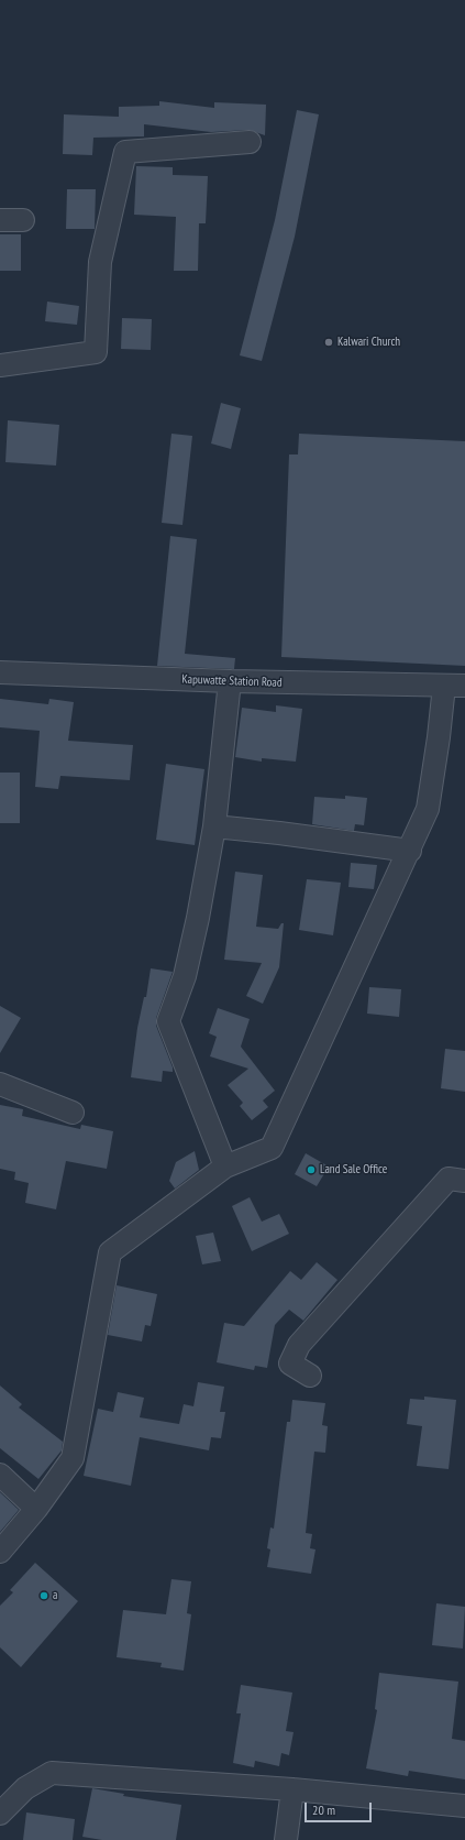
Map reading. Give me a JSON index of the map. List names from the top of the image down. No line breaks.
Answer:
{"streets":{"street":["Kapuwatte Station Road"]},"places":["Kalwari Church","Land Sale Office","a"],"scale_bar":"20 m"}
